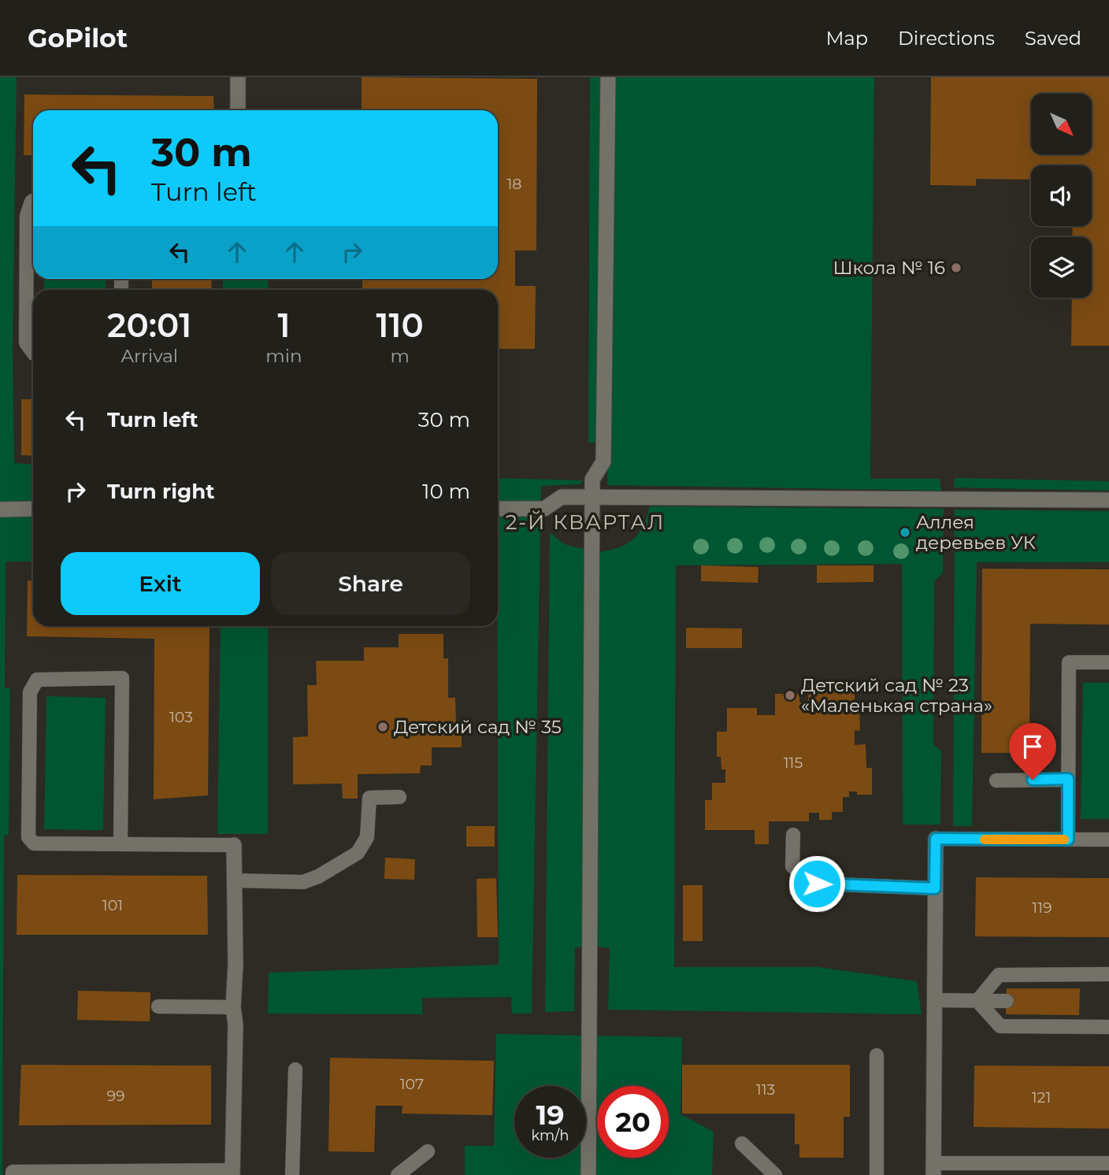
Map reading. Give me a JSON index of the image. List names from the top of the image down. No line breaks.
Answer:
{"districts":["2-Й КВАРТАЛ"],"places":["Школа № 16","Аллея деревьев УК","Детский сад № 23 «Маленькая страна»","Детский сад № 35"],"house_numbers":["18","103","115","101","119","107","113","99","121"],"north":"bottom right","page":{"header":"GoPilot","nav":["Map","Directions","Saved"],"turn":["30 m","Turn left"],"eta":["20:01","Arrival","1","min","110","m"],"list":[{"name":"Turn left","value":"30 m"},{"name":"Turn right","value":"10 m"}],"buttons":["Exit","Share"],"speed":"19 km/h","limit":"20"}}
